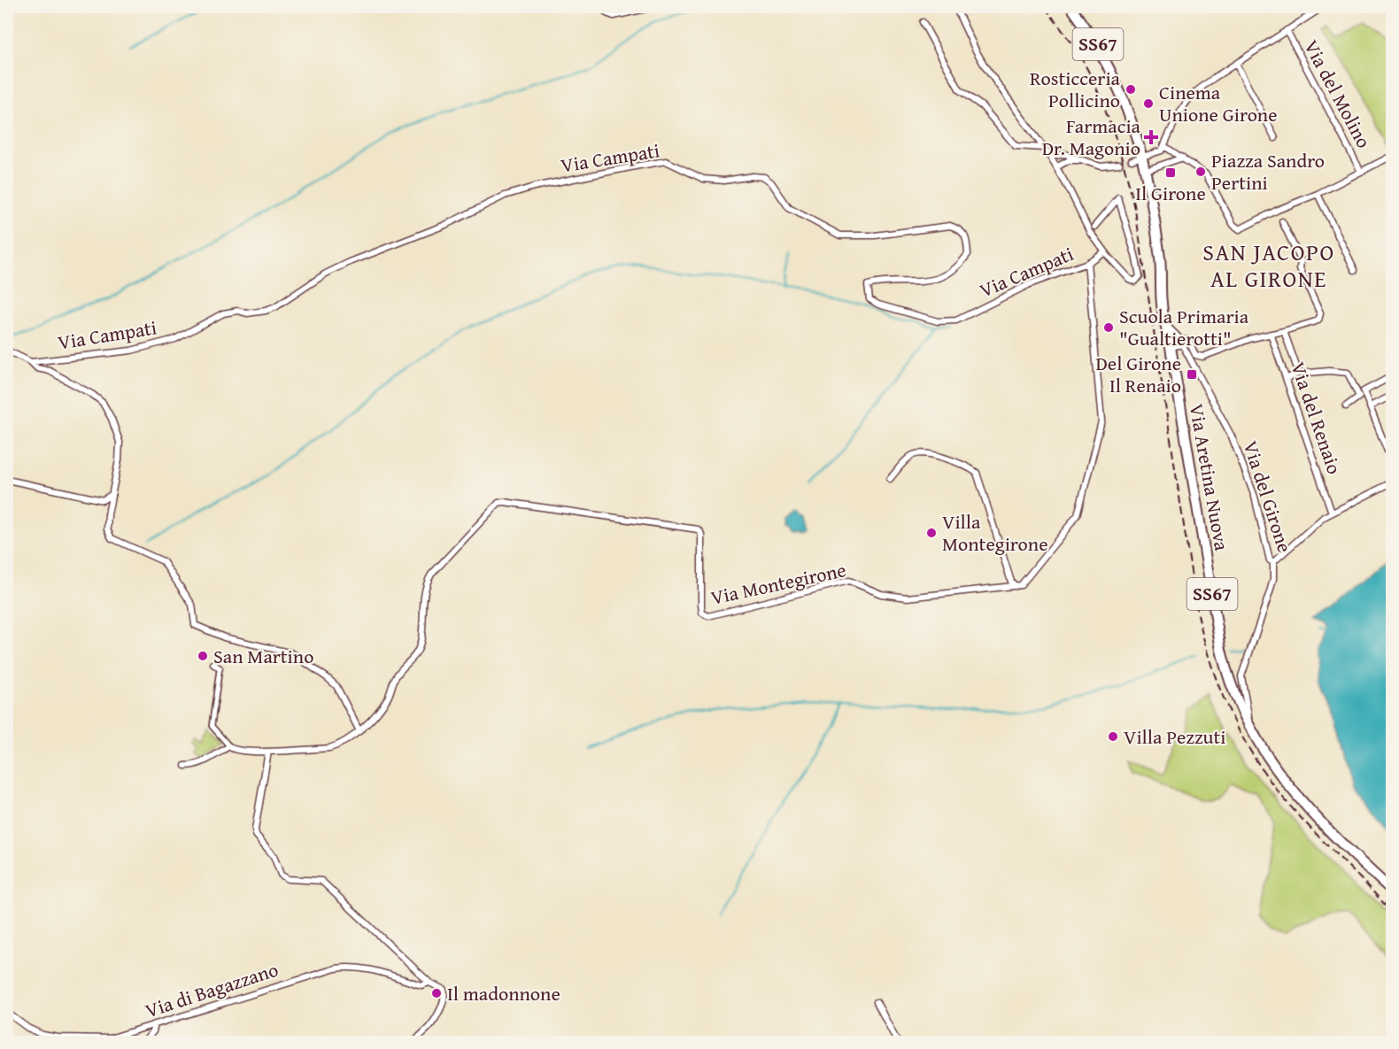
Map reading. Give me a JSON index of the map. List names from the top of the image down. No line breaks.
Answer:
{"streets":{"main road":["SS67","Via Aretina Nuova"],"street":["Via del Molino","Via Campati","Via del Renaio","Via del Girone","Via Montegirone","Via di Bagazzano"]},"crossings":[["SS67","Via Aretina Nuova"],["Via Aretina Nuova","Via del Girone"]],"districts":["SAN JACOPO AL GIRONE"],"places":{"other":["Rosticceria Pollicino","Cinema Unione Girone","Piazza Sandro Pertini","Scuola Primaria \"Gualtierotti\"","Villa Montegirone","San Martino","Villa Pezzuti","Il madonnone"],"health":["Farmacia Dr. Magonio"],"transit":["Il Girone","Del Girone Il Renaio"]}}
